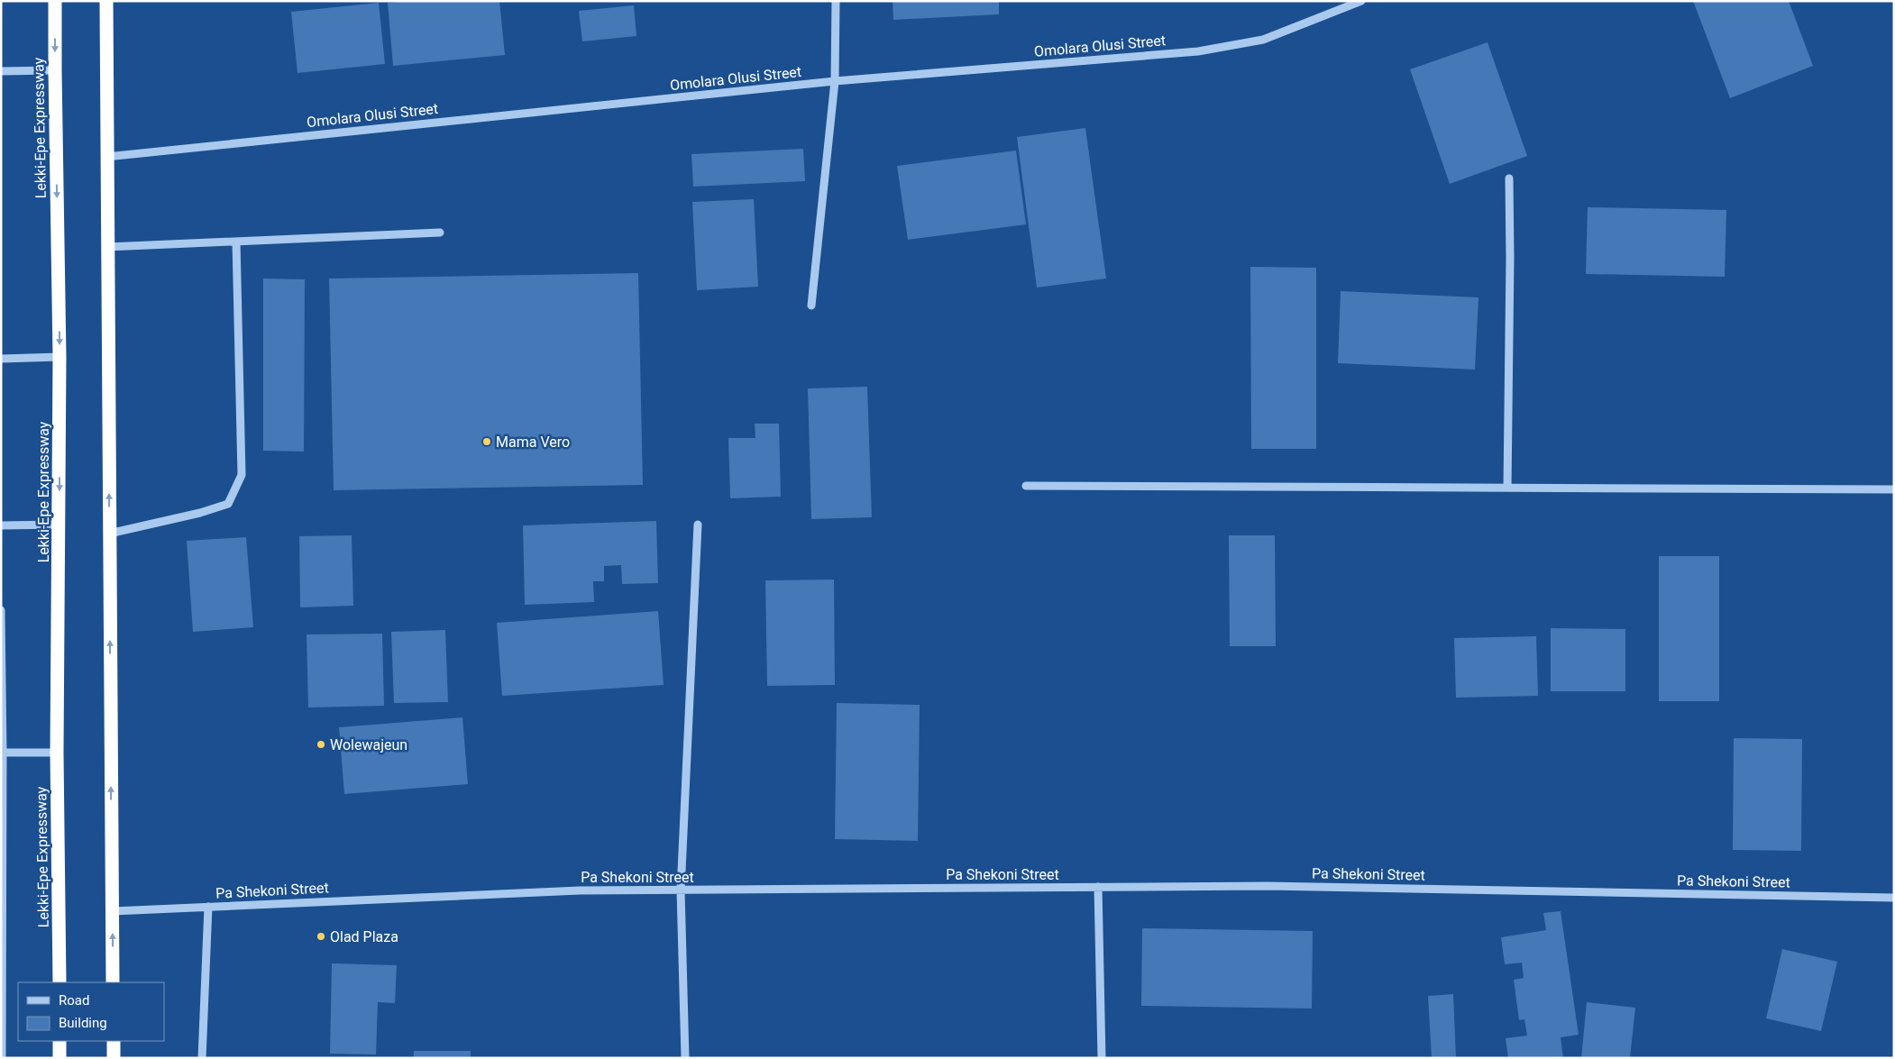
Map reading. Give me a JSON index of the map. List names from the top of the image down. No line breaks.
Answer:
{"streets":{"highway":["Lekki-Epe Expressway"],"street":["Omolara Olusi Street","Pa Shekoni Street"]},"places":["Mama Vero","Wolewajeun","Olad Plaza"],"legend":["Road","Building"]}
